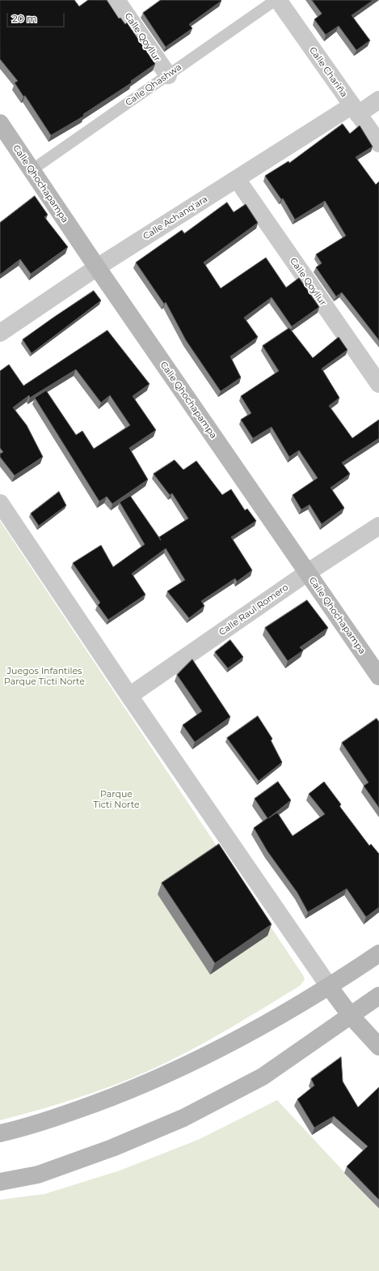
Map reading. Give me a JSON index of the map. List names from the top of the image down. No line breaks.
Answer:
{"streets":{"main road":["Calle Qhochapampa"],"street":["Calle Qoyllur","Calle Chariña","Calle Achanq'ara","Calle Raul Romero"],"lane":["Calle Qhashwa"]},"crossings":[["Calle Qoyllur","Calle Qhashwa"],["Calle Qoyllur","Calle Achanq'ara"],["Calle Chariña","Calle Qhashwa"],["Calle Chariña","Calle Achanq'ara"],["Calle Qhashwa","Calle Qhochapampa"],["Calle Qhochapampa","Calle Achanq'ara"],["Calle Qhochapampa","Calle Raul Romero"]],"parks":["Juegos Infantiles Parque Ticti Norte","Parque Ticti Norte"],"scale_bar":"20 m"}
